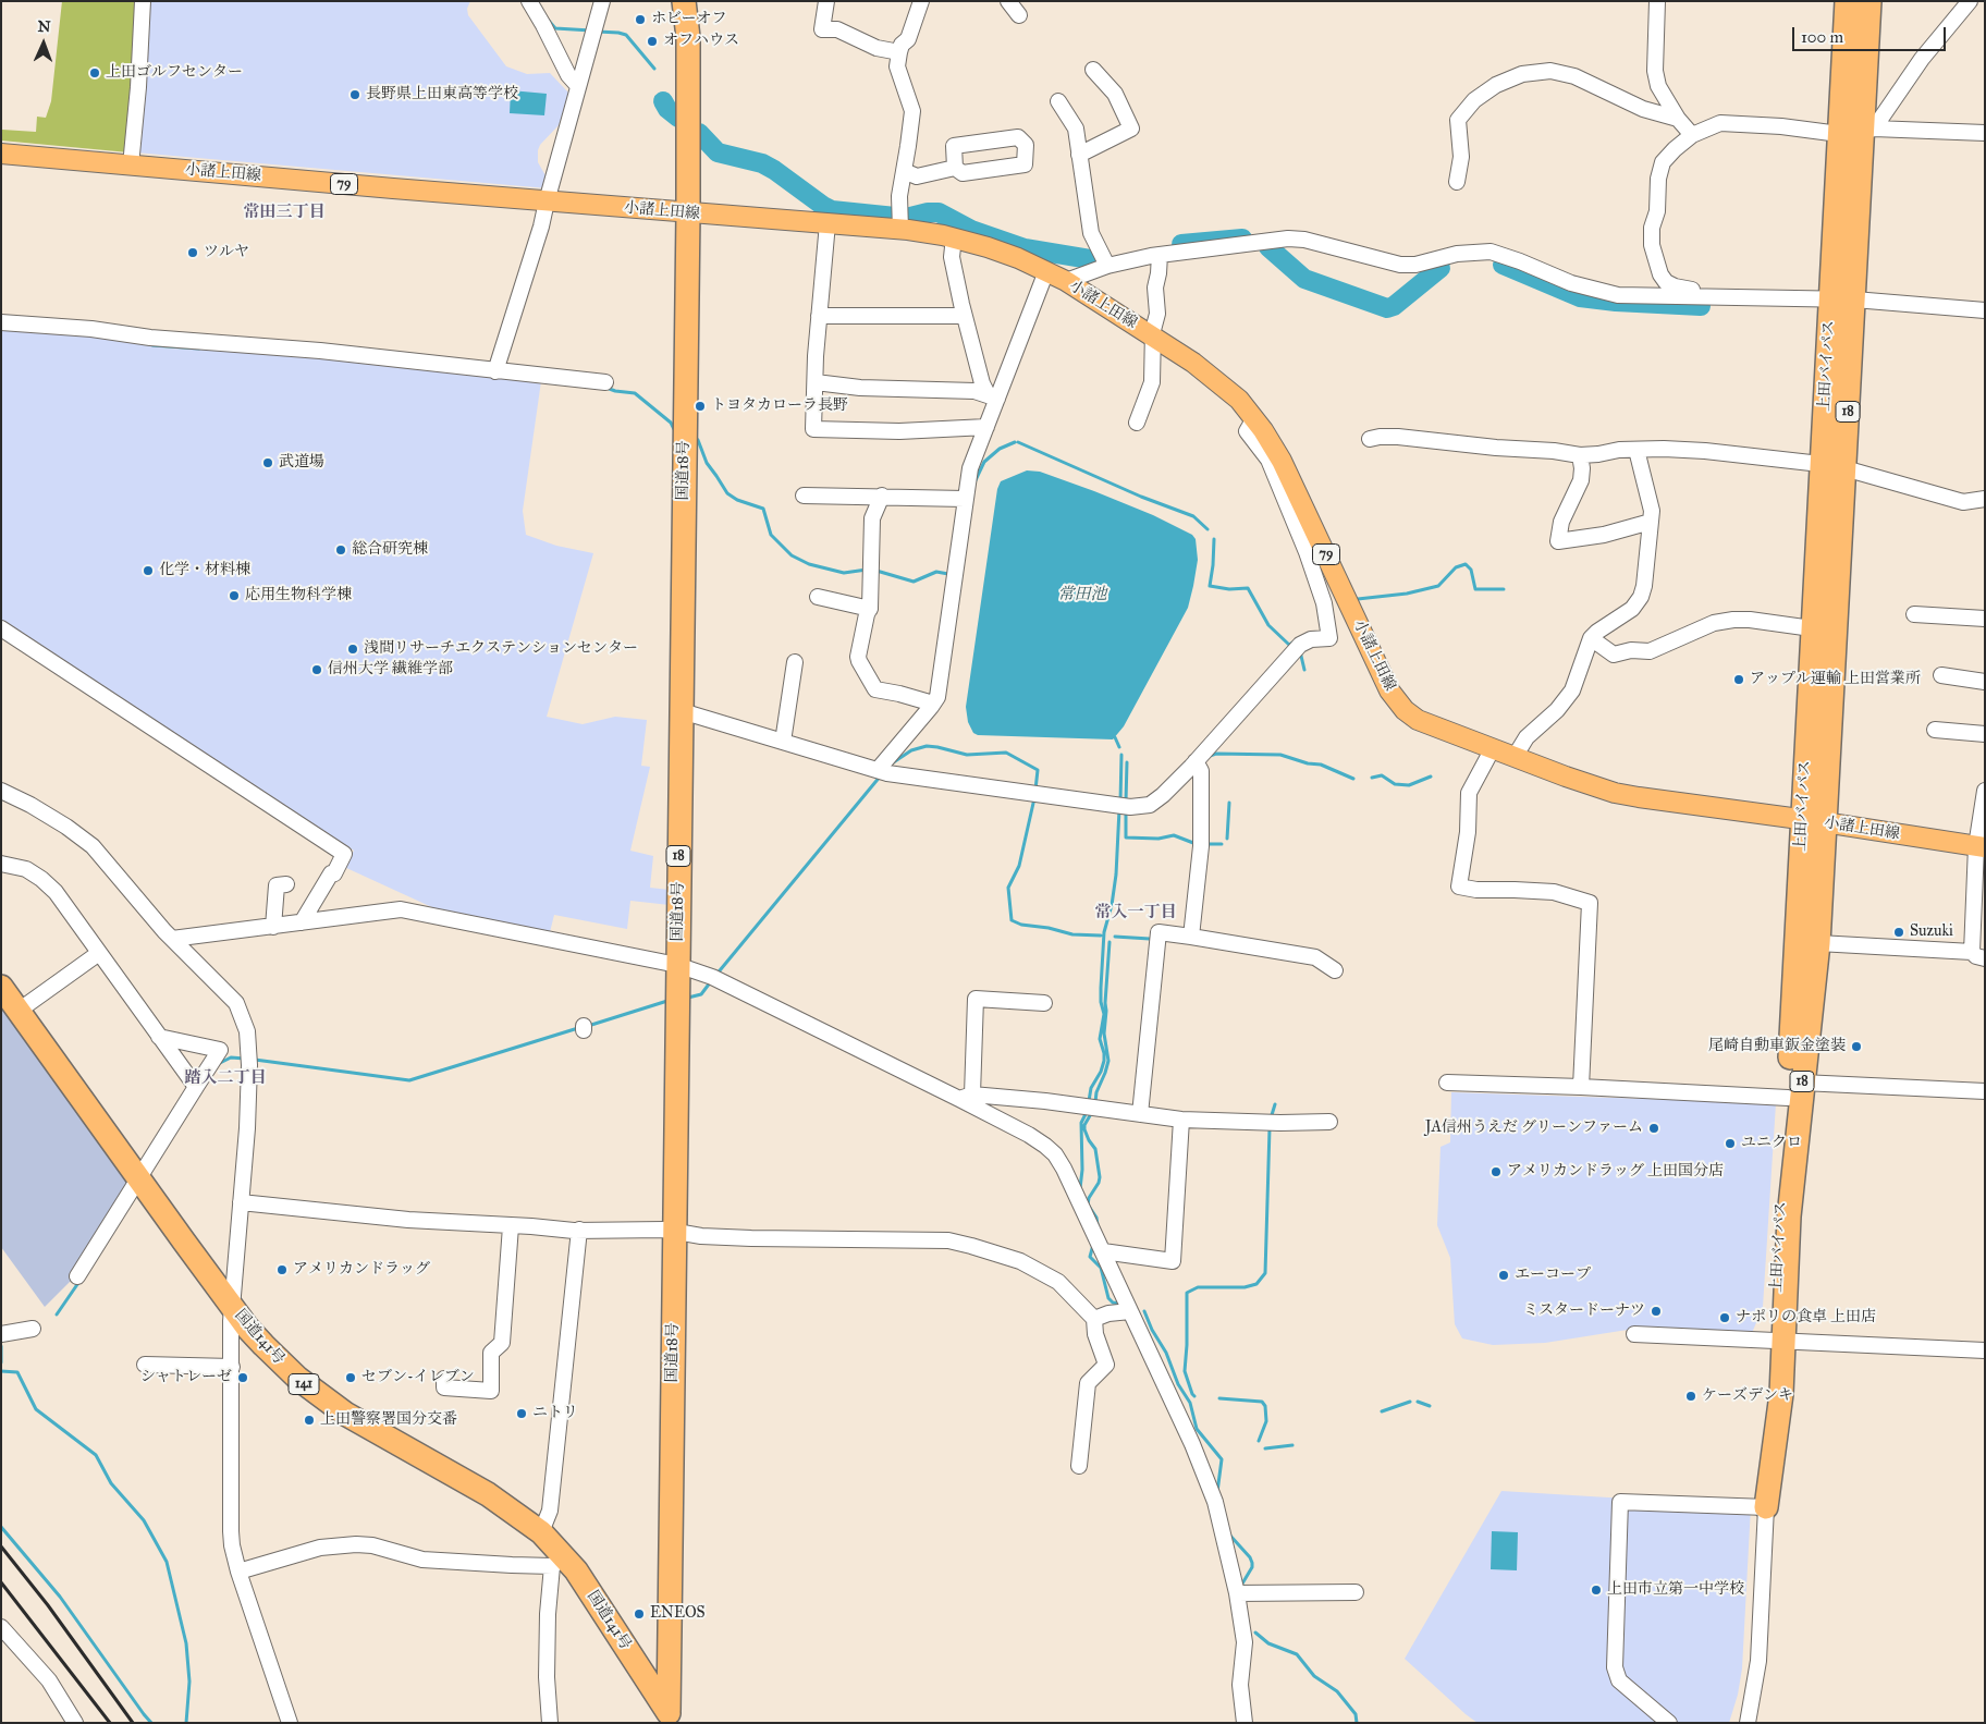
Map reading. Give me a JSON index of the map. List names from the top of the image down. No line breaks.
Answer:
{"streets":{"highway":["上田バイパス","18","国道18号","国道141号","141"],"main road":["小諸上田線","79"]},"crossings":[["小諸上田線","上田バイパス"],["小諸上田線","国道18号"],["国道18号","国道141号"]],"districts":["常田三丁目","常入一丁目","踏入二丁目"],"water":["常田池"],"places":["ホビーオフ","オフハウス","上田ゴルフセンター","長野県上田東高等学校","ツルヤ","トヨタカローラ長野","武道場","総合研究棟","化学・材料棟","応用生物科学棟","浅間リサーチエクステンションセンター","信州大学 繊維学部","アップル運輸 上田営業所","Suzuki","尾崎自動車鈑金塗装","JA信州うえだ グリーンファーム","ユニクロ","アメリカンドラッグ 上田国分店","アメリカンドラッグ","エーコープ","ミスタードーナツ","ナポリの食卓 上田店","シャトレーゼ","セブン-イレブン","ケーズデンキ","ニトリ","上田警察署国分交番","上田市立第一中学校","ENEOS"],"scale_bar":"100 m","north":"top"}
